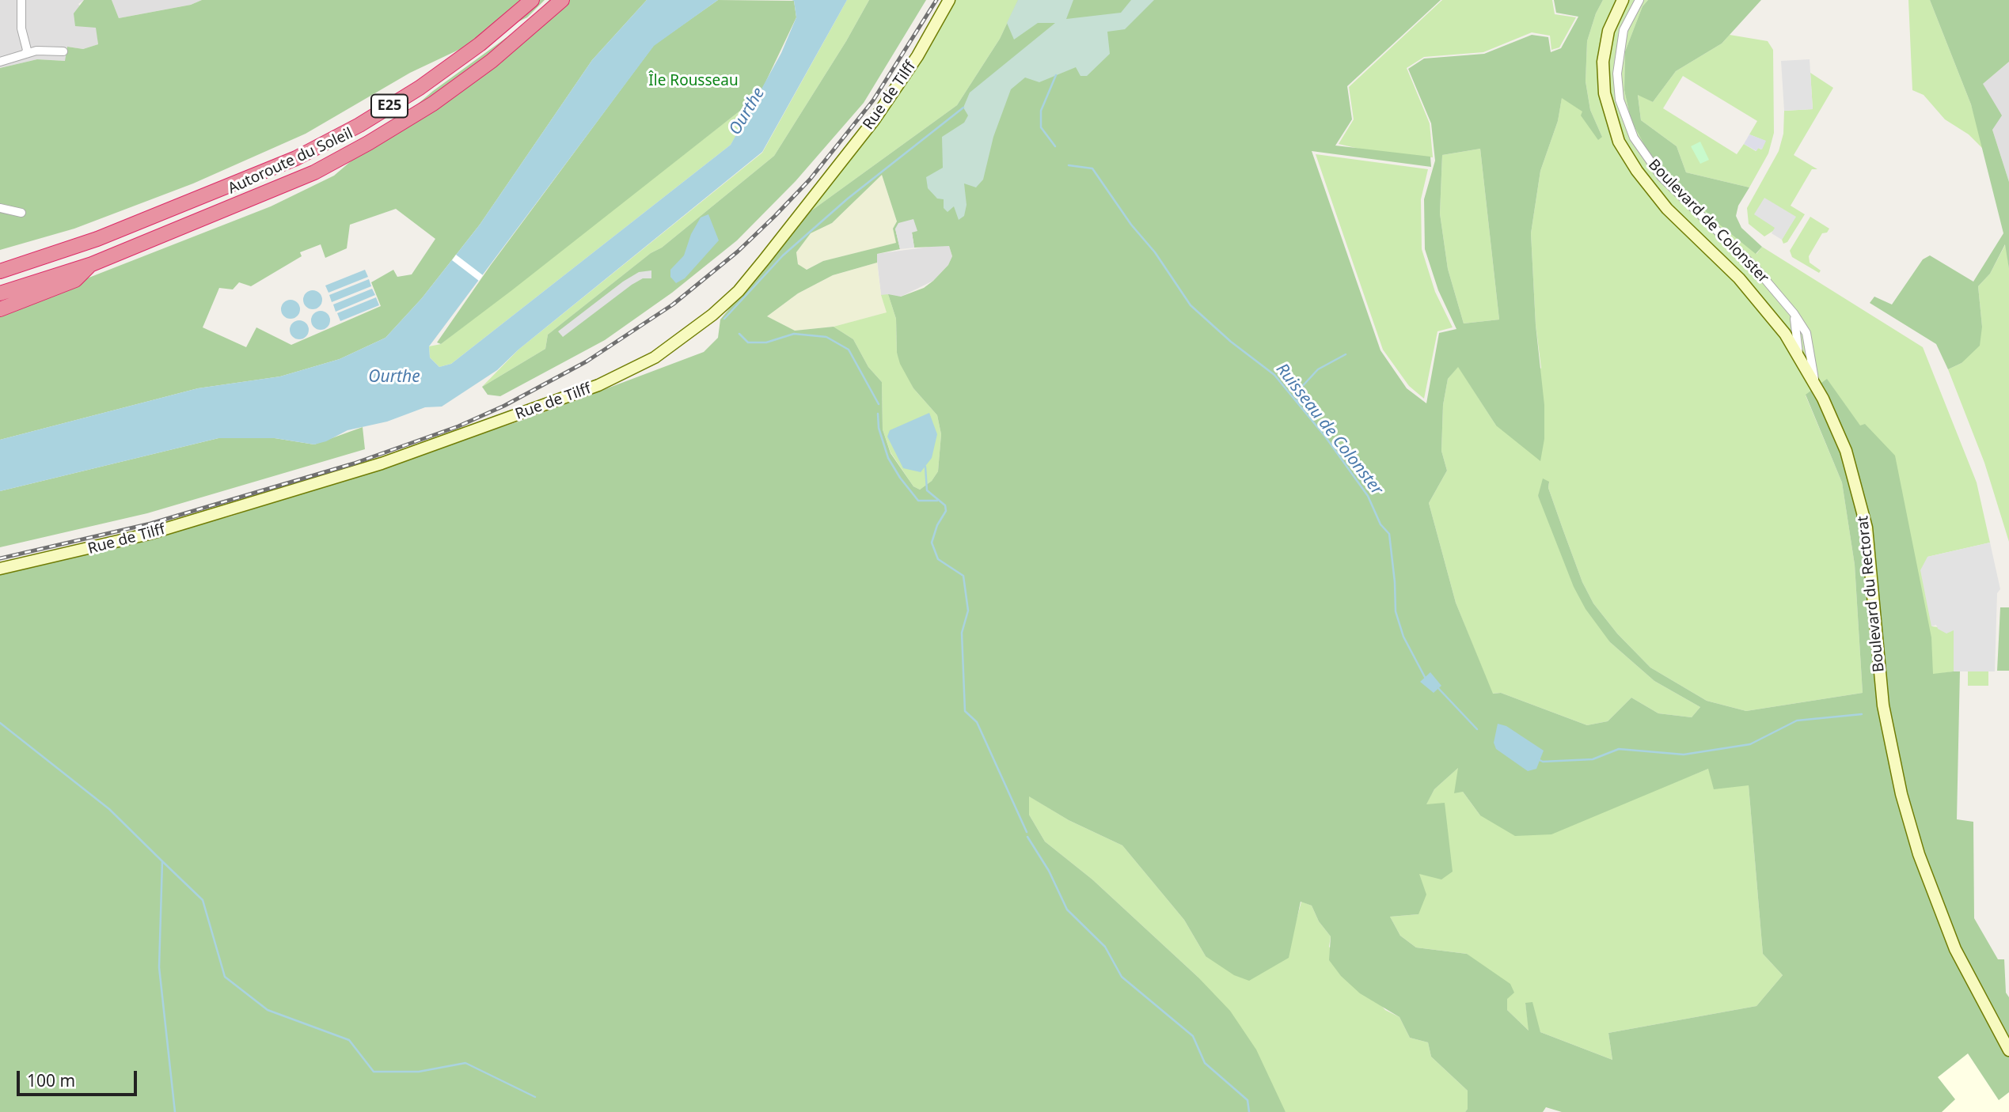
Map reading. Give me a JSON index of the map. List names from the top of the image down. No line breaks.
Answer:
{"streets":{"highway":["E25","Autoroute du Soleil"],"main road":["Rue de Tilff","Boulevard du Rectorat"],"street":["Boulevard de Colonster"]},"crossings":[["Boulevard de Colonster","Boulevard du Rectorat"]],"water":["Ourthe","Ruisseau de Colonster"],"parks":["Île Rousseau"],"scale_bar":"100 m"}
